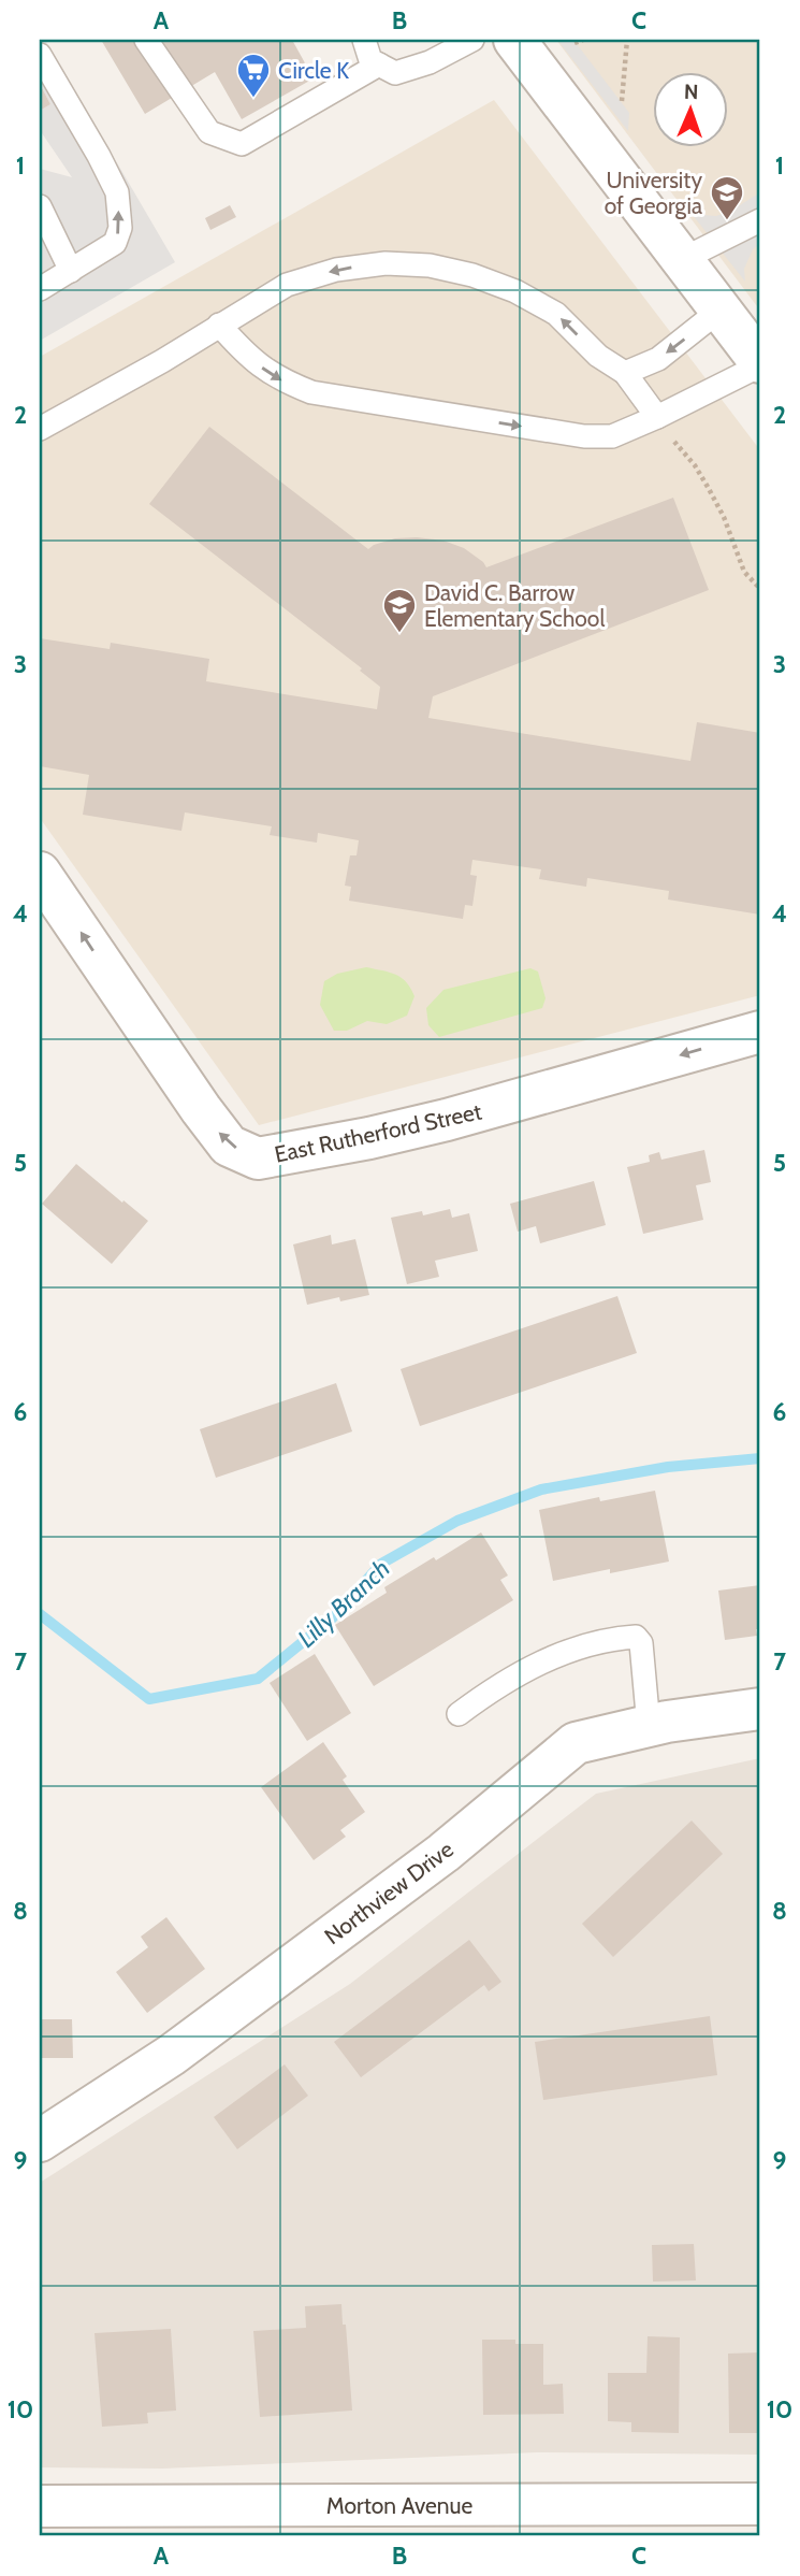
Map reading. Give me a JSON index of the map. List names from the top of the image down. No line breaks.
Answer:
{"streets":{"street":["East Rutherford Street","Northview Drive","Morton Avenue"]},"one_way":["East Rutherford Street"],"water":["Lilly Branch"],"places":{"supermarket":["Circle K"],"school or university":["University of Georgia","David C. Barrow Elementary School"]},"north":"top","grid":{"columns":["A","B","C"],"rows":["1","2","3","4","5","6","7","8","9","10"]}}
